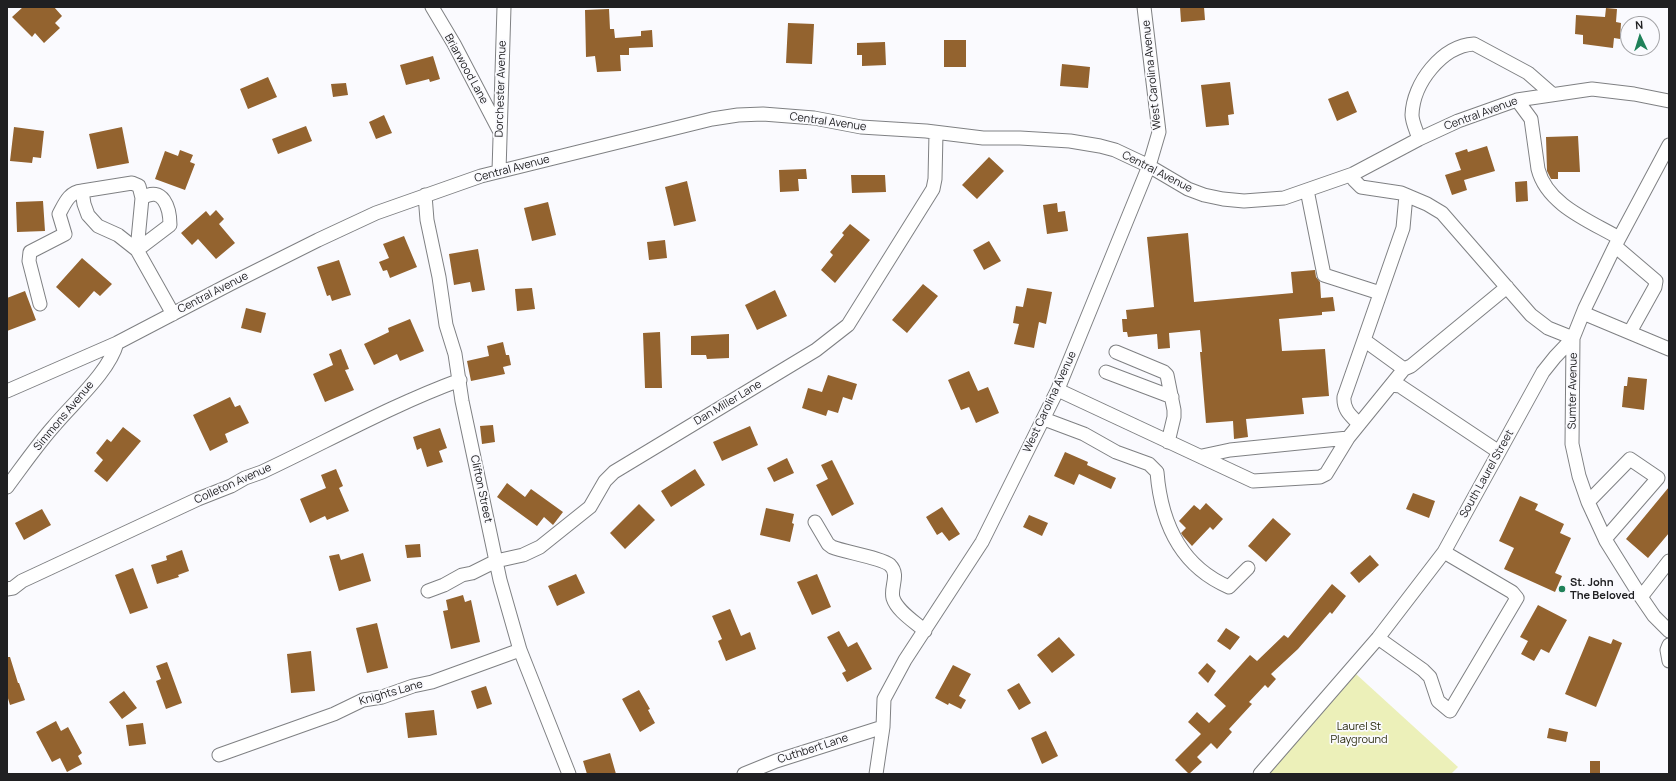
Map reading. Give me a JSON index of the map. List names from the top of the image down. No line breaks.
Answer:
{"streets":{"street":["Briarwood Lane","West Carolina Avenue","Dorchester Avenue","Central Avenue","Sumter Avenue","Dan Miller Lane","Simmons Avenue","South Laurel Street","Colleton Avenue","Clifton Street","Knights Lane","Cuthbert Lane"]},"crossings":[["Briarwood Lane","Dorchester Avenue"],["West Carolina Avenue","Central Avenue"],["West Carolina Avenue","Cuthbert Lane"],["Dorchester Avenue","Central Avenue"],["Central Avenue","Sumter Avenue"],["Central Avenue","Dan Miller Lane"],["Central Avenue","Simmons Avenue"],["Central Avenue","Clifton Street"],["Sumter Avenue","South Laurel Street"],["Dan Miller Lane","Clifton Street"],["Colleton Avenue","Clifton Street"],["Clifton Street","Knights Lane"]],"parks":["Laurel St Playground"],"places":["St. John The Beloved"],"north":"top"}
